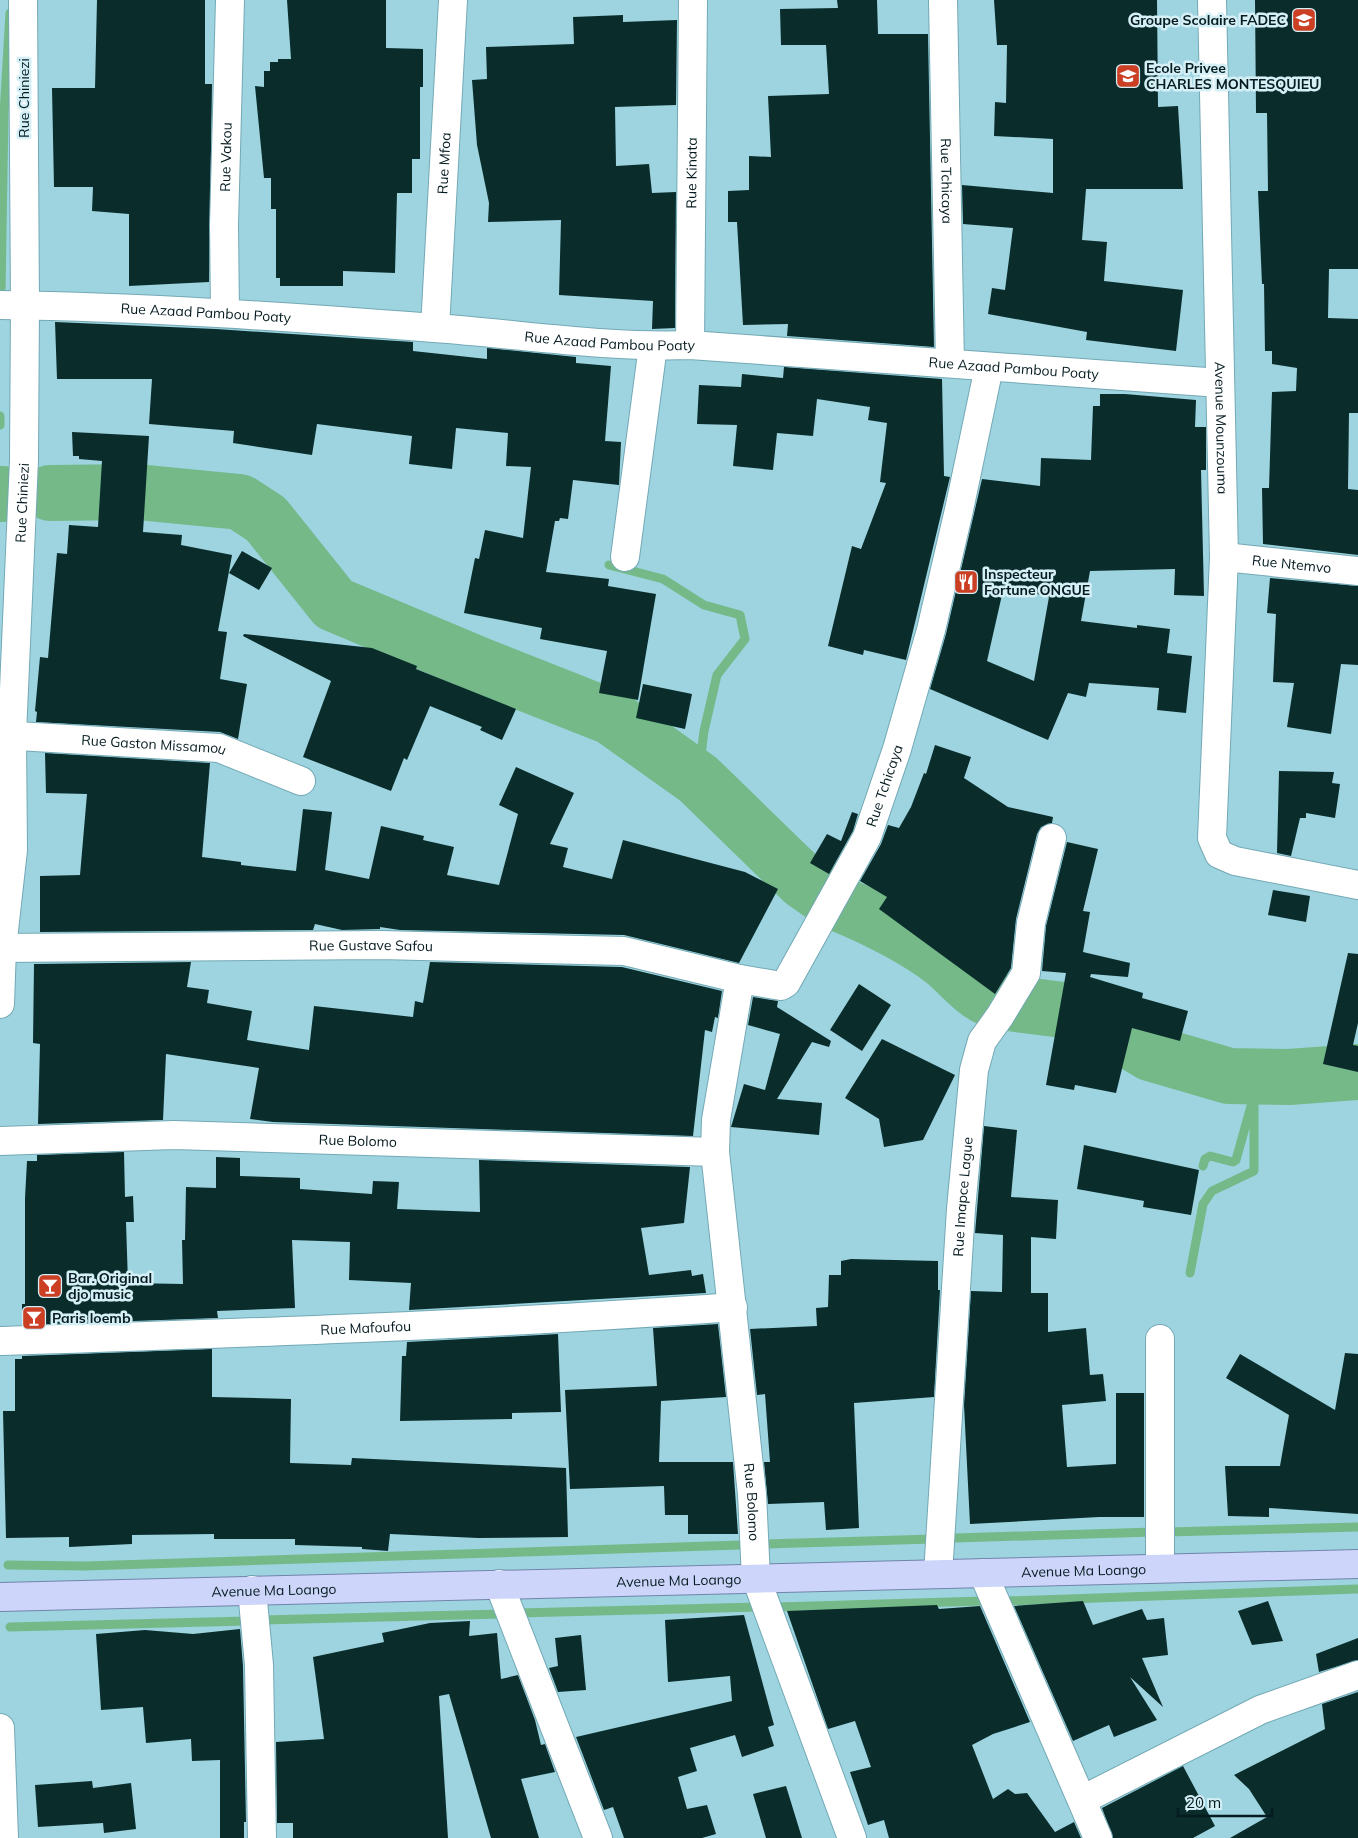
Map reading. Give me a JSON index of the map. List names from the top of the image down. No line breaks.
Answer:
{"streets":{"main road":["Avenue Ma Loango"],"street":["Rue Chiniezi","Rue Vakou","Rue Mfoa","Rue Kinata","Rue Tchicaya","Rue Azaad Pambou Poaty","Avenue Mounzouma","Rue Ntemvo","Rue Gaston Missamou","Rue Gustave Safou","Rue Bolomo","Rue Imapce Lague","Rue Mafoufou"]},"crossings":[["Rue Chiniezi","Rue Azaad Pambou Poaty"],["Rue Chiniezi","Rue Gaston Missamou"],["Rue Chiniezi","Rue Gustave Safou"],["Rue Vakou","Rue Azaad Pambou Poaty"],["Rue Mfoa","Rue Azaad Pambou Poaty"],["Rue Kinata","Rue Azaad Pambou Poaty"],["Rue Tchicaya","Rue Azaad Pambou Poaty"],["Rue Tchicaya","Rue Gustave Safou"],["Rue Azaad Pambou Poaty","Avenue Mounzouma"],["Avenue Mounzouma","Rue Ntemvo"],["Rue Bolomo","Rue Mafoufou"],["Rue Bolomo","Avenue Ma Loango"],["Rue Imapce Lague","Avenue Ma Loango"]],"places":{"school or university":["Groupe Scolaire FADEC","Ecole Privee CHARLES MONTESQUIEU"],"restaurant":["Inspecteur Fortune ONGUE"],"bar":["Bar. Original djo music","Paris loemb"]},"scale_bar":"20 m"}
